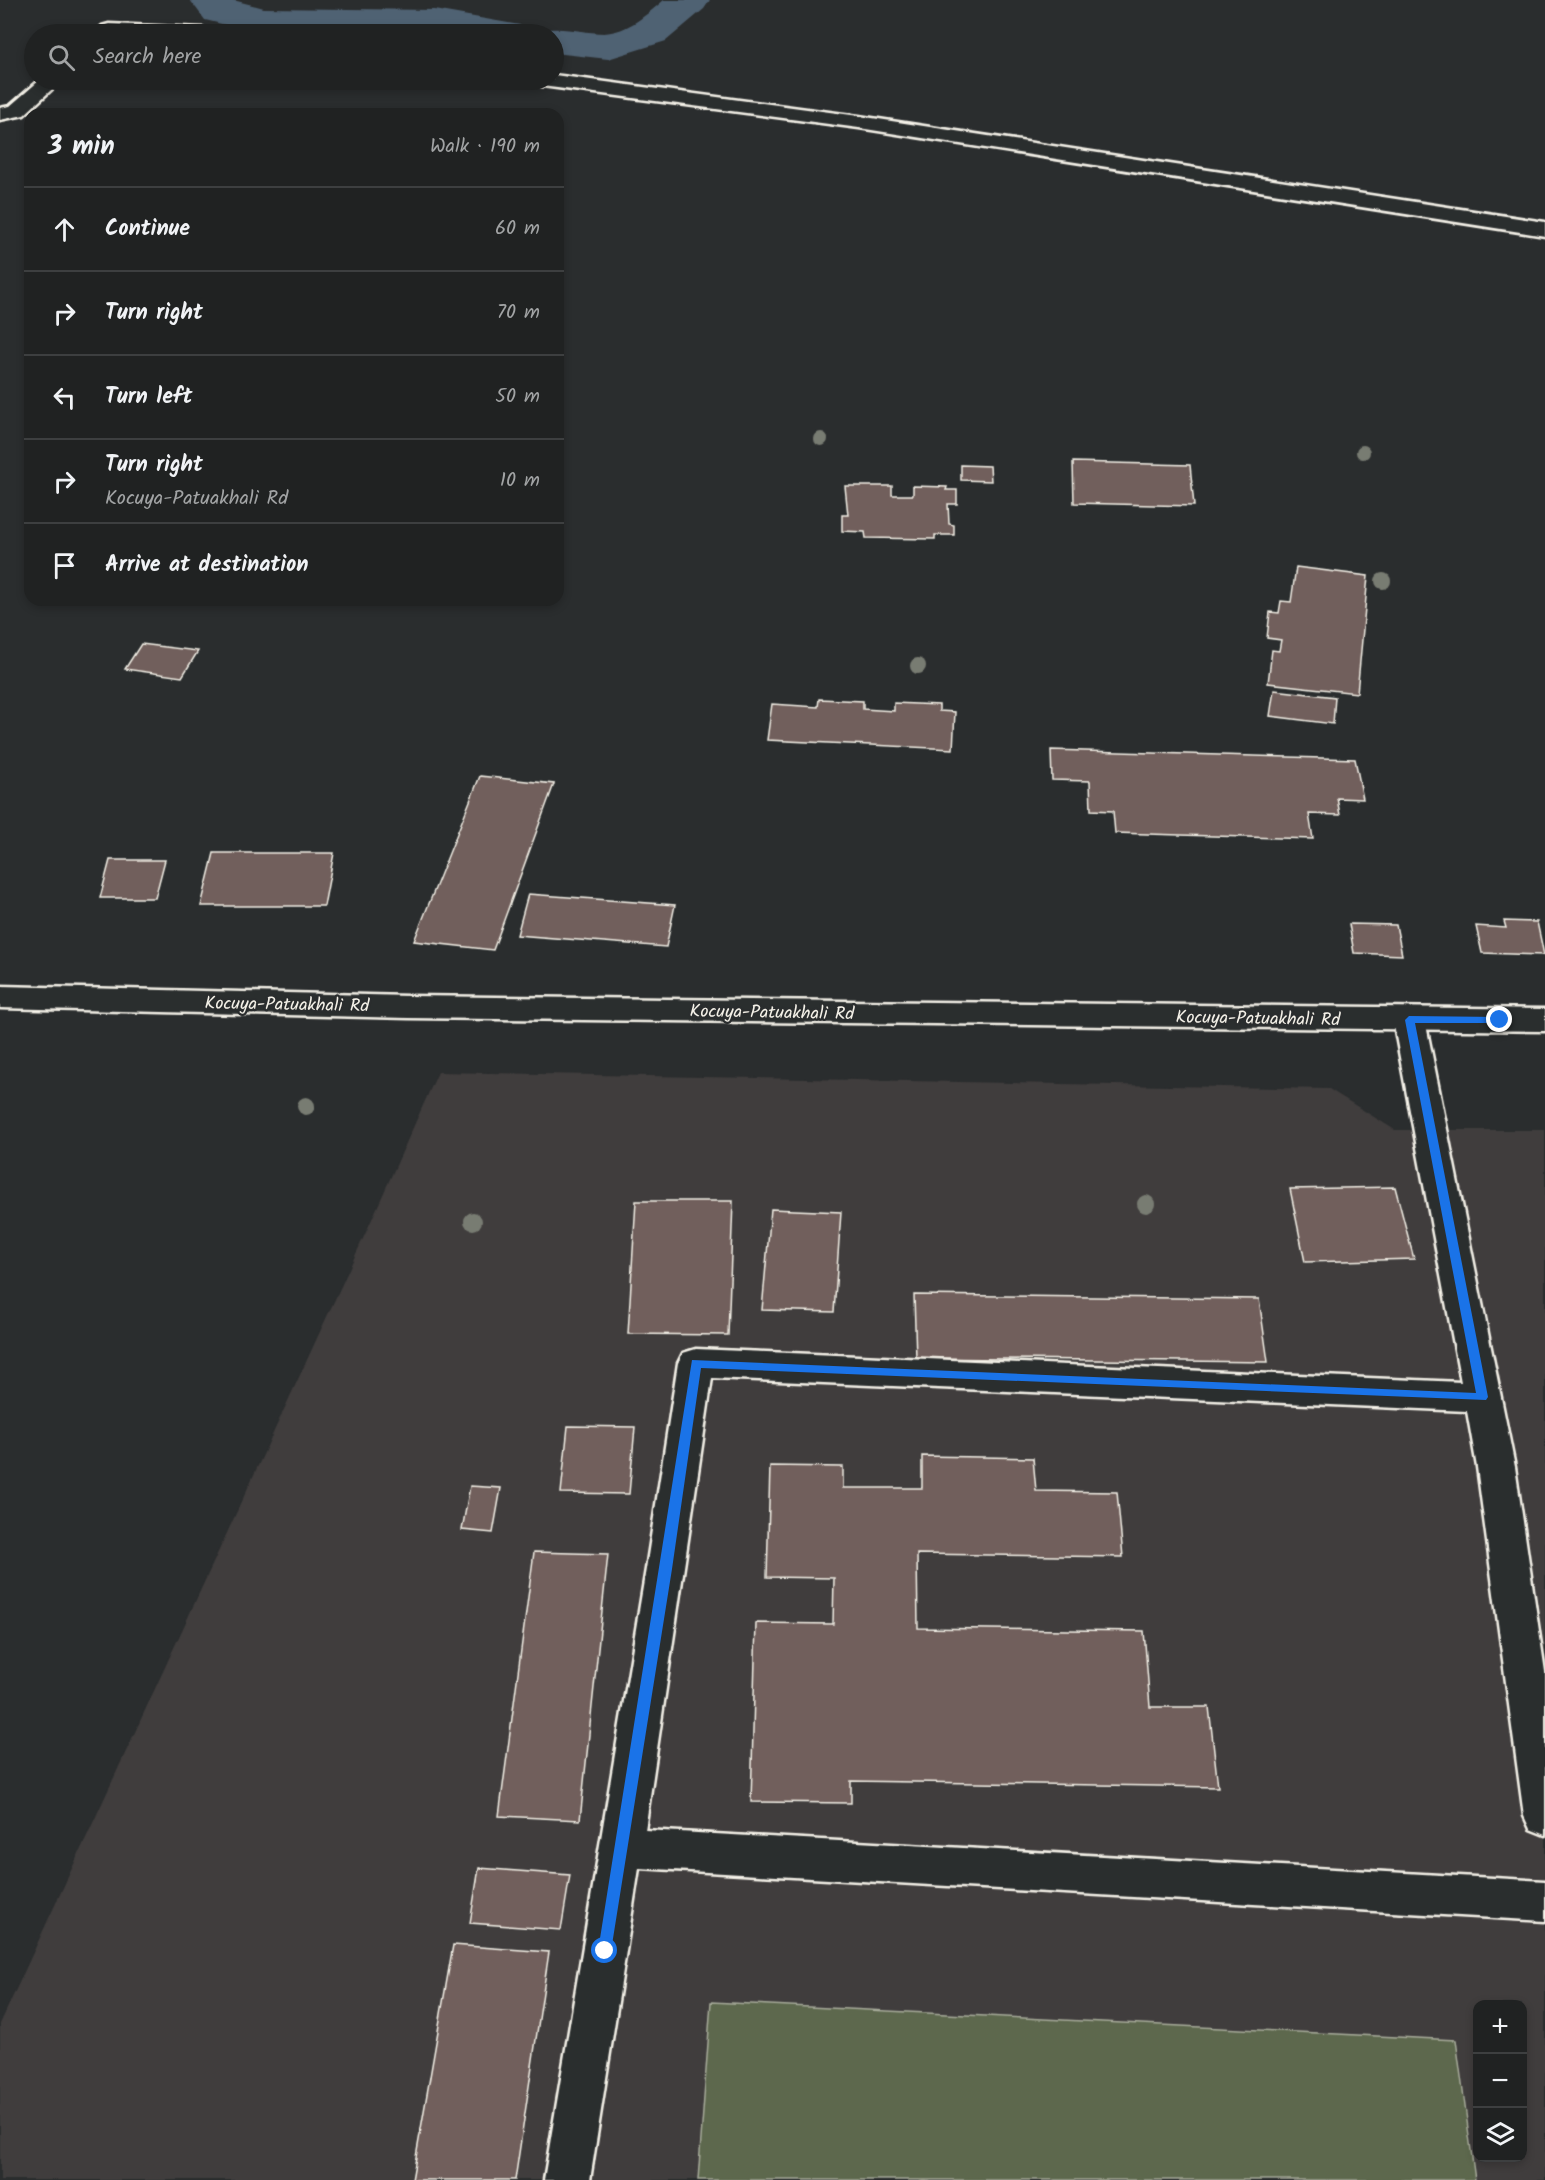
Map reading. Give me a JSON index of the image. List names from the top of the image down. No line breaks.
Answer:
{"streets":{"street":["Kocuya-Patuakhali Rd"]},"page":{"search":"Search here","heading":["3 min","Walk · 190 m"],"list":[["Continue","60 m"],["Turn right","70 m"],["Turn left","50 m"],["Turn right","Kocuya-Patuakhali Rd","10 m"],"Arrive at destination"],"map_buttons":["+","−"]}}
